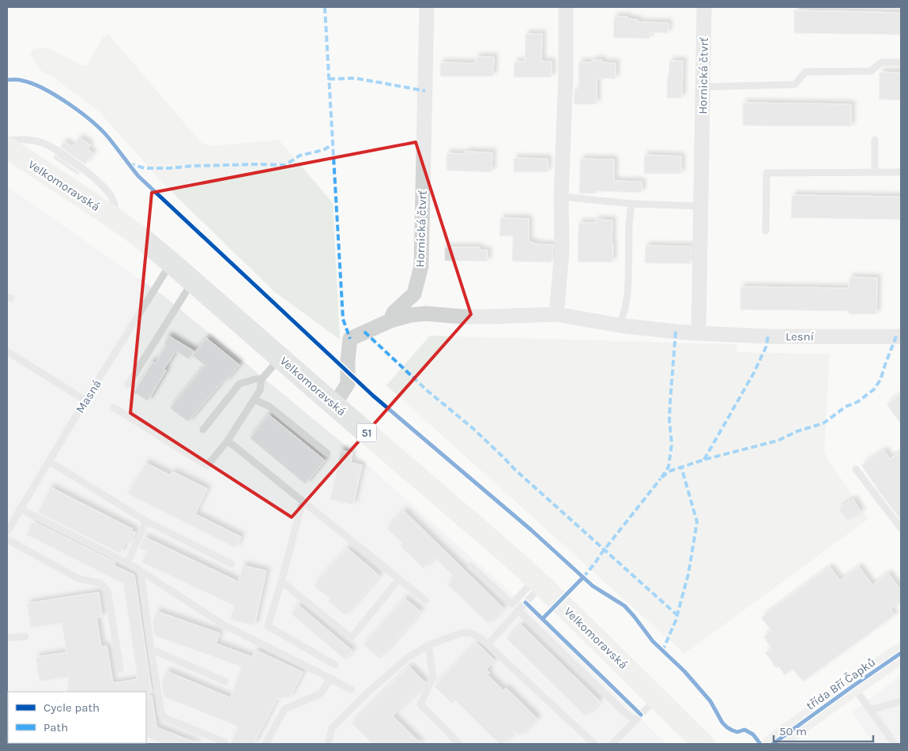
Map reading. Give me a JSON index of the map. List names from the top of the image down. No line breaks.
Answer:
{"streets":{"main road":["Velkomoravská","51"],"street":["Hornická čtvrť","Lesní","třída Bří Čapků"],"lane":["Masná"]},"crossings":[["Hornická čtvrť","Lesní"],["Velkomoravská","Masná"]],"legend":["Cycle path","Path"],"scale_bar":"50 m"}
